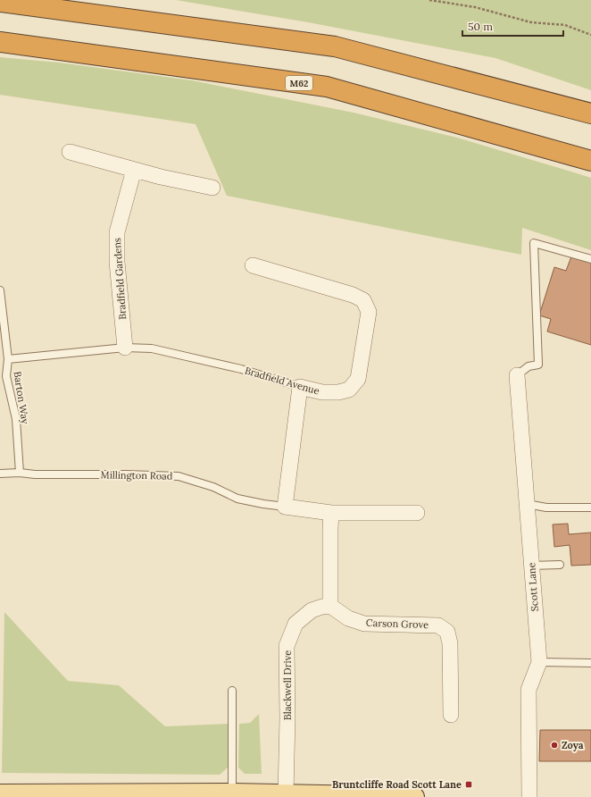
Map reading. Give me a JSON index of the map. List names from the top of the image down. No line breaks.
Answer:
{"streets":{"highway":["M62"],"street":["Bradfield Gardens","Bradfield Avenue","Millington Road","Scott Lane","Carson Grove","Blackwell Drive"],"lane":["Barton Way"]},"crossings":[["Bradfield Gardens","Bradfield Avenue"],["Bradfield Avenue","Barton Way"],["Barton Way","Millington Road"],["Carson Grove","Blackwell Drive"]],"places":{"other":["Zoya"],"transit":["Bruntcliffe Road Scott Lane"]},"scale_bar":"50 m"}
